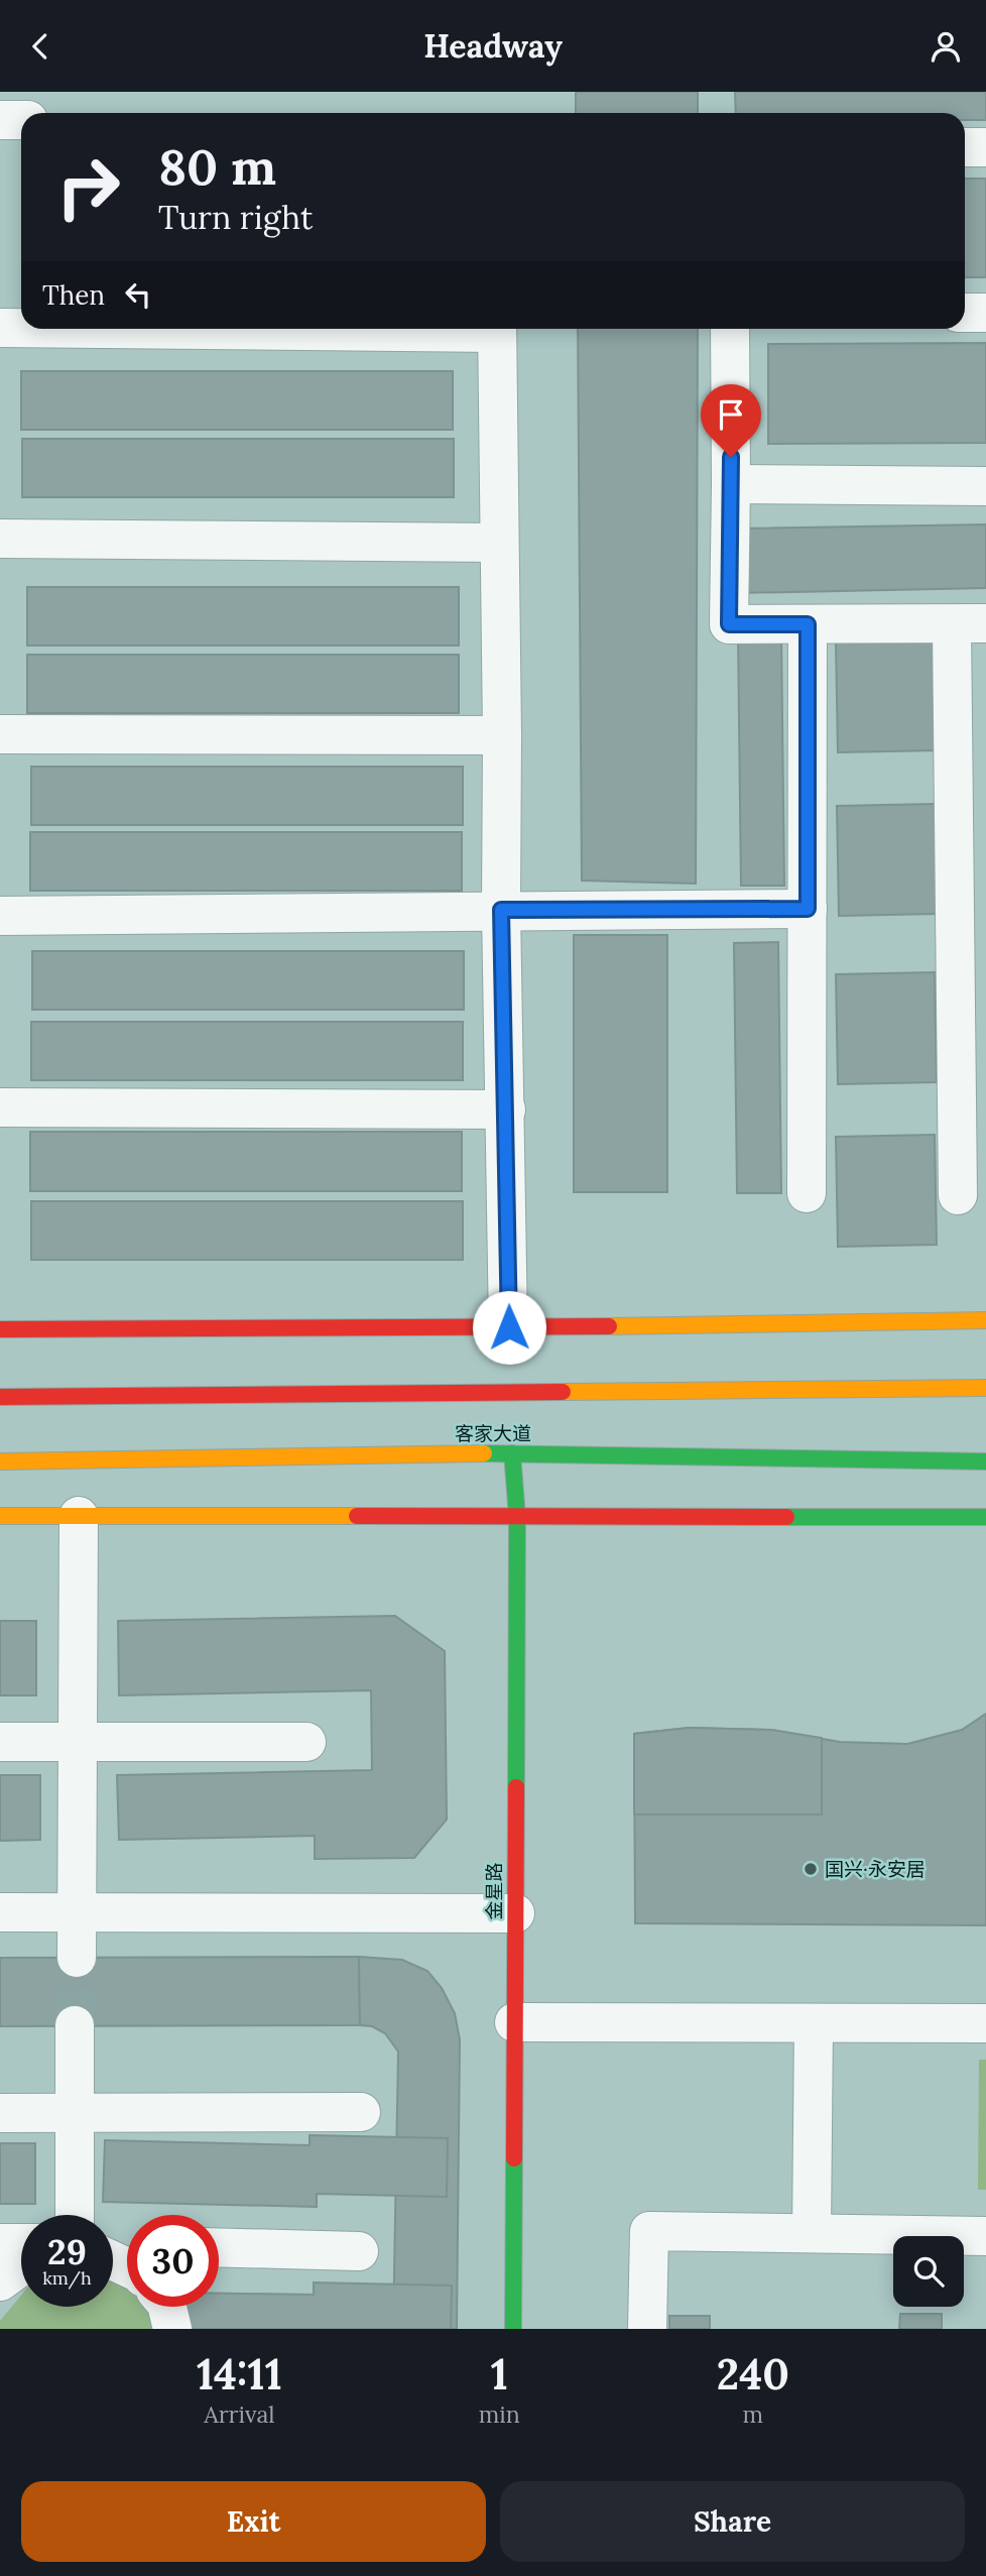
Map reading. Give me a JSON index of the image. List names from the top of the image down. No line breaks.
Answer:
{"streets":{"street":["客家大道","金星路"]},"crossings":[["客家大道","金星路"]],"places":["国兴·永安居"],"page":{"header":"Headway","turn":["80 m","Turn right"],"then":"Then","speed":"29 km/h","limit":"30","eta":["14:11","Arrival","1","min","240","m"],"buttons":["Exit","Share"]}}
